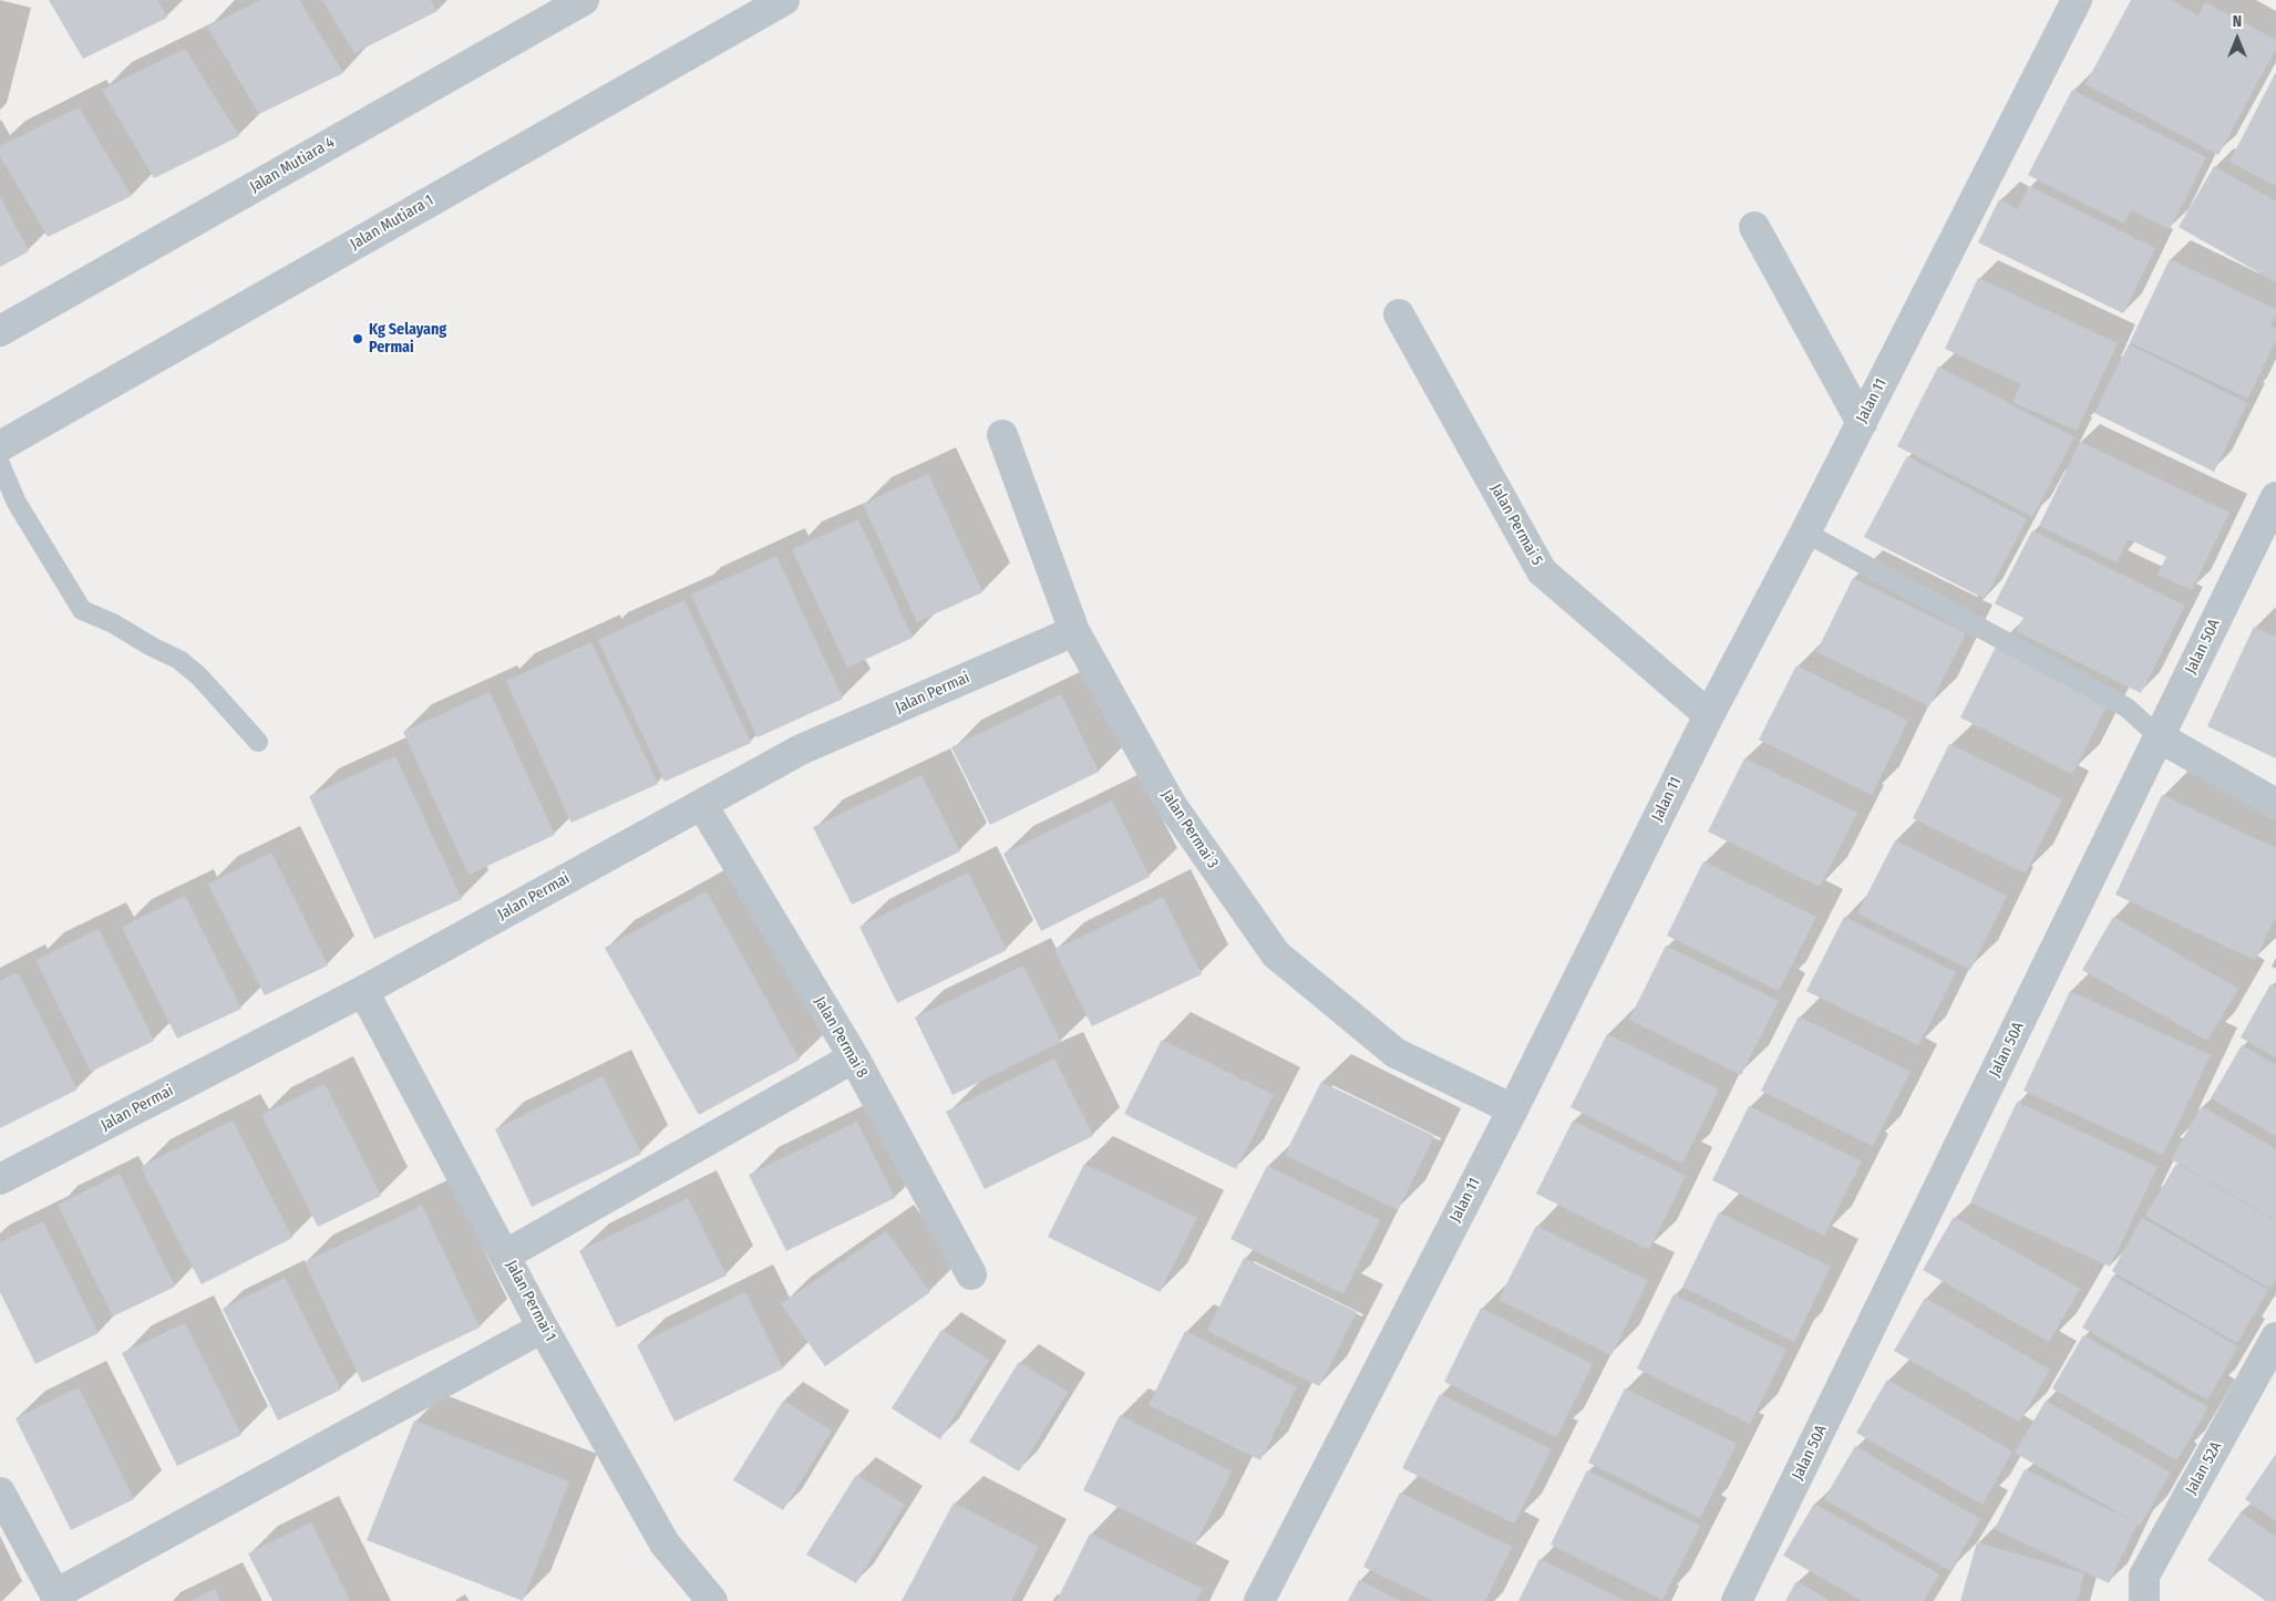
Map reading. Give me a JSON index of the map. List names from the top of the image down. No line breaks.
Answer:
{"streets":{"street":["Jalan Mutiara 4","Jalan Mutiara 1","Jalan 11","Jalan Permai 5","Jalan 50A","Jalan Permai","Jalan Permai 3","Jalan Permai 8","Jalan Permai 1","Jalan 52A"]},"crossings":[["Jalan 11","Jalan Permai 5"],["Jalan 11","Jalan Permai 3"],["Jalan Permai","Jalan Permai 3"],["Jalan Permai","Jalan Permai 8"],["Jalan Permai","Jalan Permai 1"]],"places":["Kg Selayang Permai"],"north":"top"}
